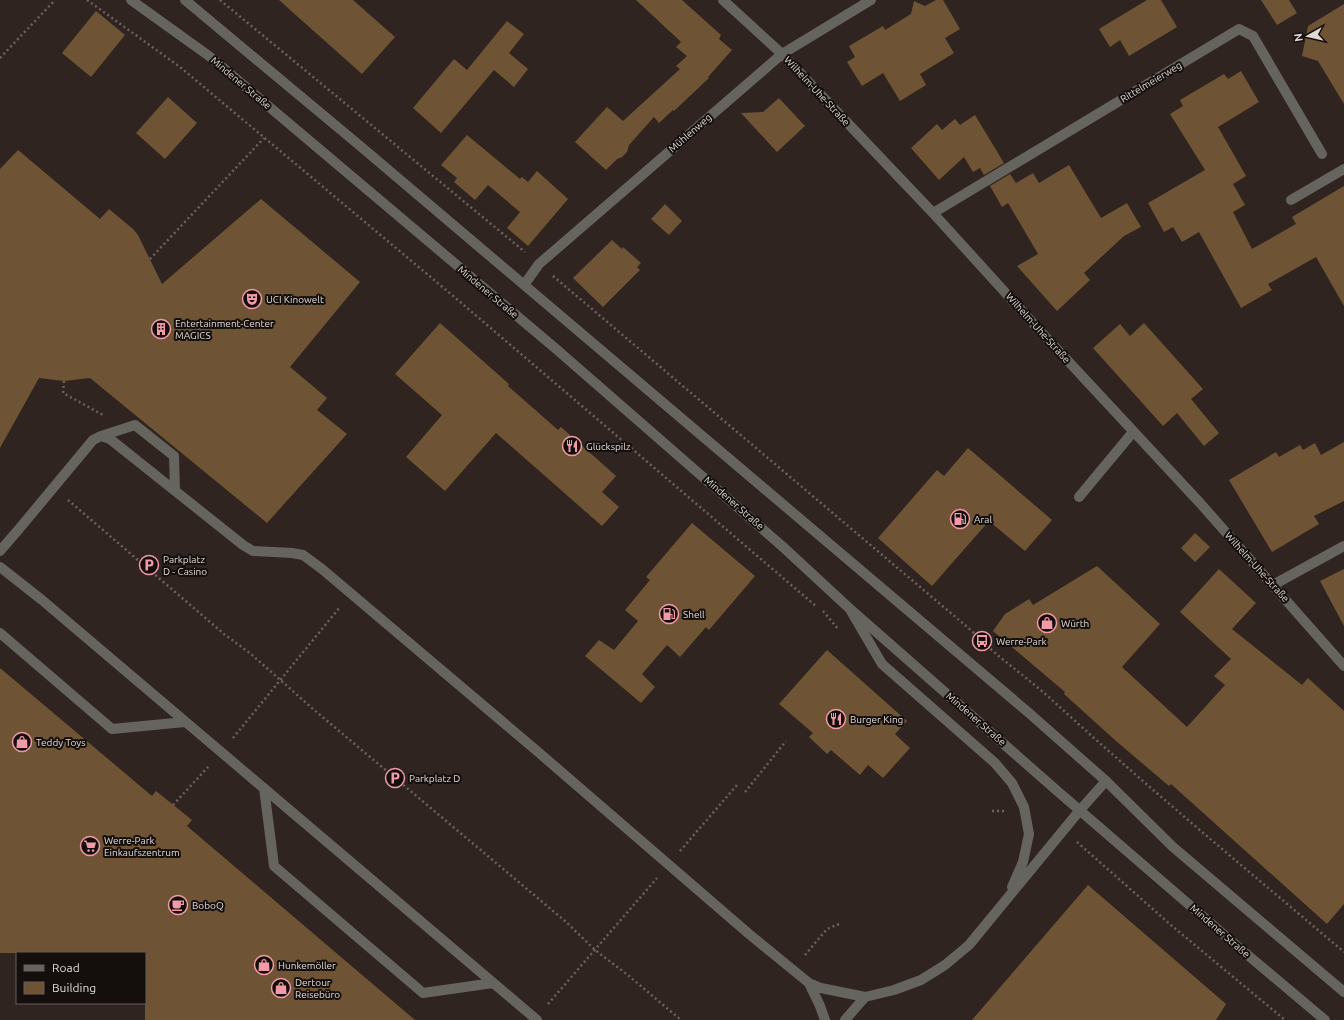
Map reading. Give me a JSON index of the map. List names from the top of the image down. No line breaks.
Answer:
{"streets":{"street":["Rittelmeierweg","Mindener Straße","Wilhelm-Uhe-Straße","Mühlenweg"]},"crossings":[["Rittelmeierweg","Wilhelm-Uhe-Straße"],["Wilhelm-Uhe-Straße","Mühlenweg"]],"places":{"theatre":["UCI Kinowelt"],"building":["Entertainment-Center MAGICS"],"restaurant":["Glückspilz","Burger King"],"fuel station":["Aral","Shell"],"parking":["Parkplatz D - Casino","Parkplatz D"],"shop":["Würth","Teddy Toys","Hunkemöller","Dertour Reisebüro"],"bus stop":["Werre-Park"],"supermarket":["Werre-Park Einkaufszentrum"],"cafe":["BoboQ"]},"legend":["Road","Building"],"north":"left"}
